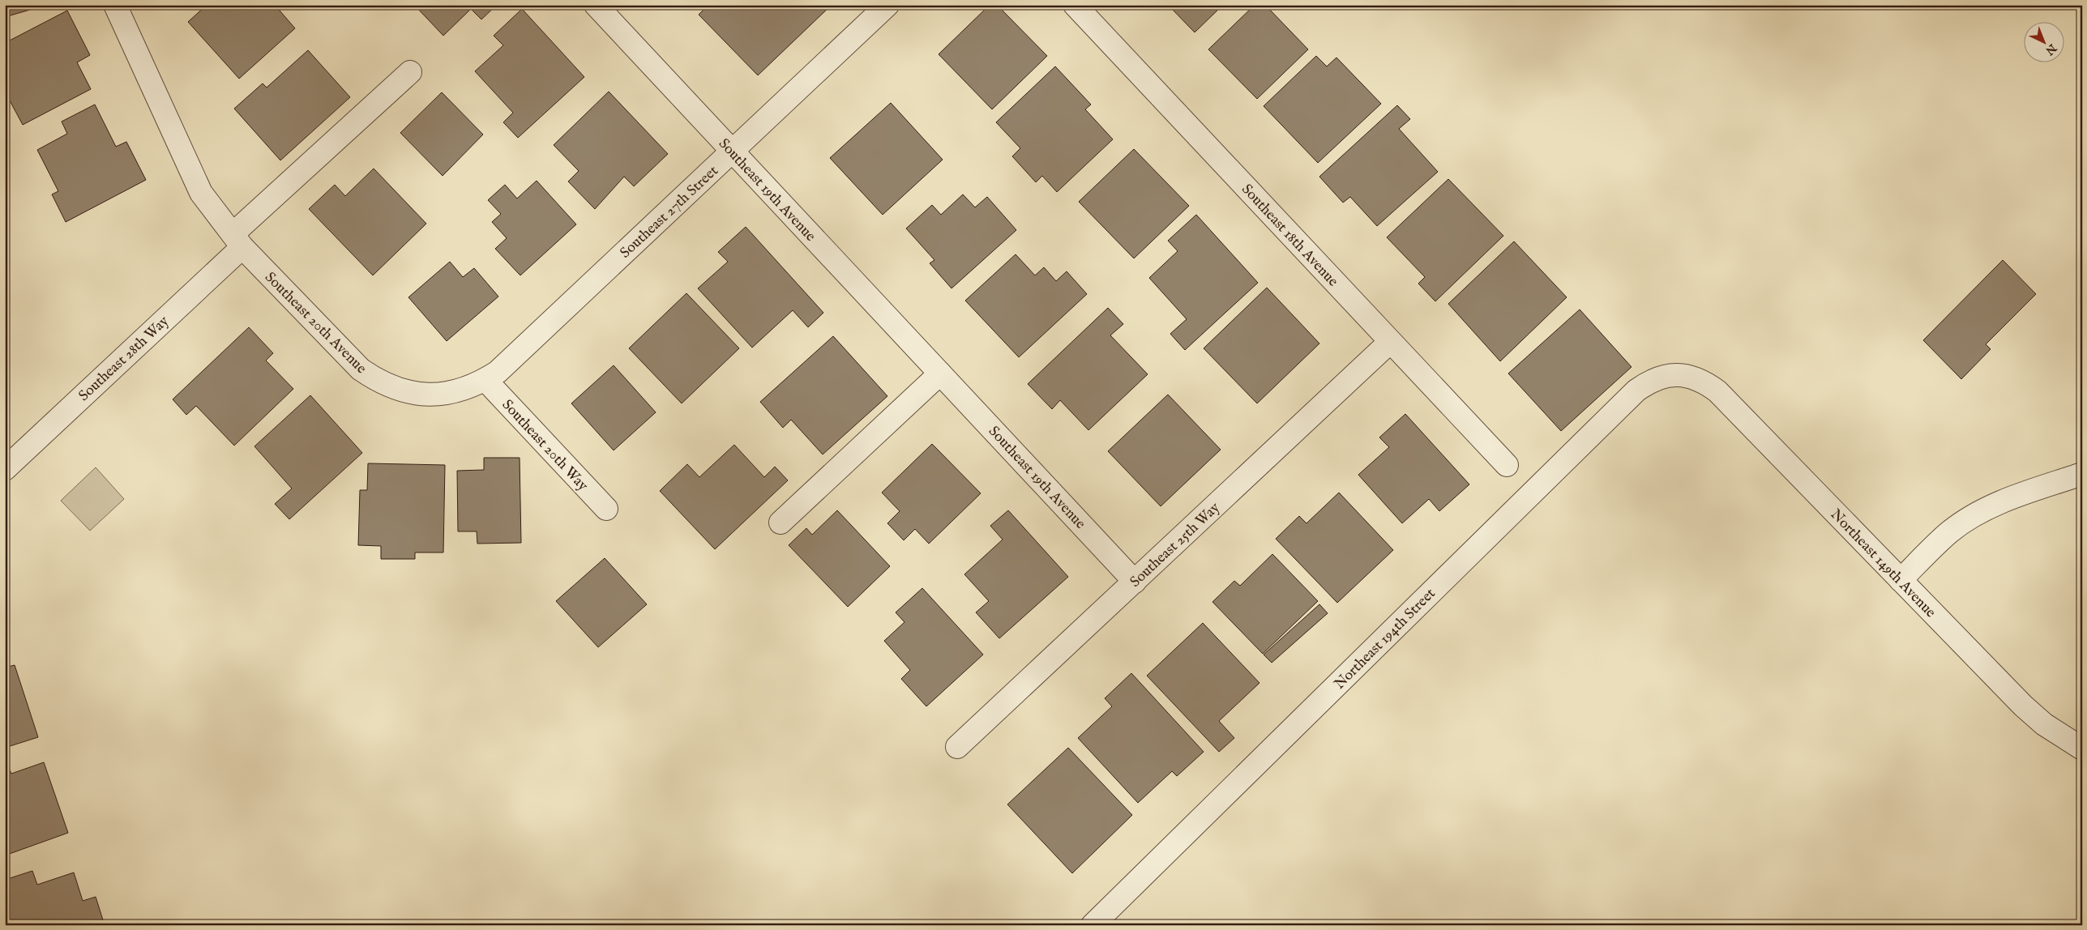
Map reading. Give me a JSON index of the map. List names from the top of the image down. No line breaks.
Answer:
{"streets":{"street":["Southeast 19th Avenue","Southeast 27th Street","Southeast 18th Avenue","Southeast 20th Avenue","Southeast 28th Way","Southeast 20th Way","Southeast 25th Way","Northeast 149th Avenue","Northeast 194th Street"]},"crossings":[["Southeast 19th Avenue","Southeast 27th Street"],["Southeast 19th Avenue","Southeast 25th Way"],["Southeast 27th Street","Southeast 20th Avenue"],["Southeast 27th Street","Southeast 20th Way"],["Southeast 18th Avenue","Southeast 25th Way"],["Southeast 20th Avenue","Southeast 28th Way"],["Northeast 149th Avenue","Northeast 194th Street"]],"north":"bottom right"}
